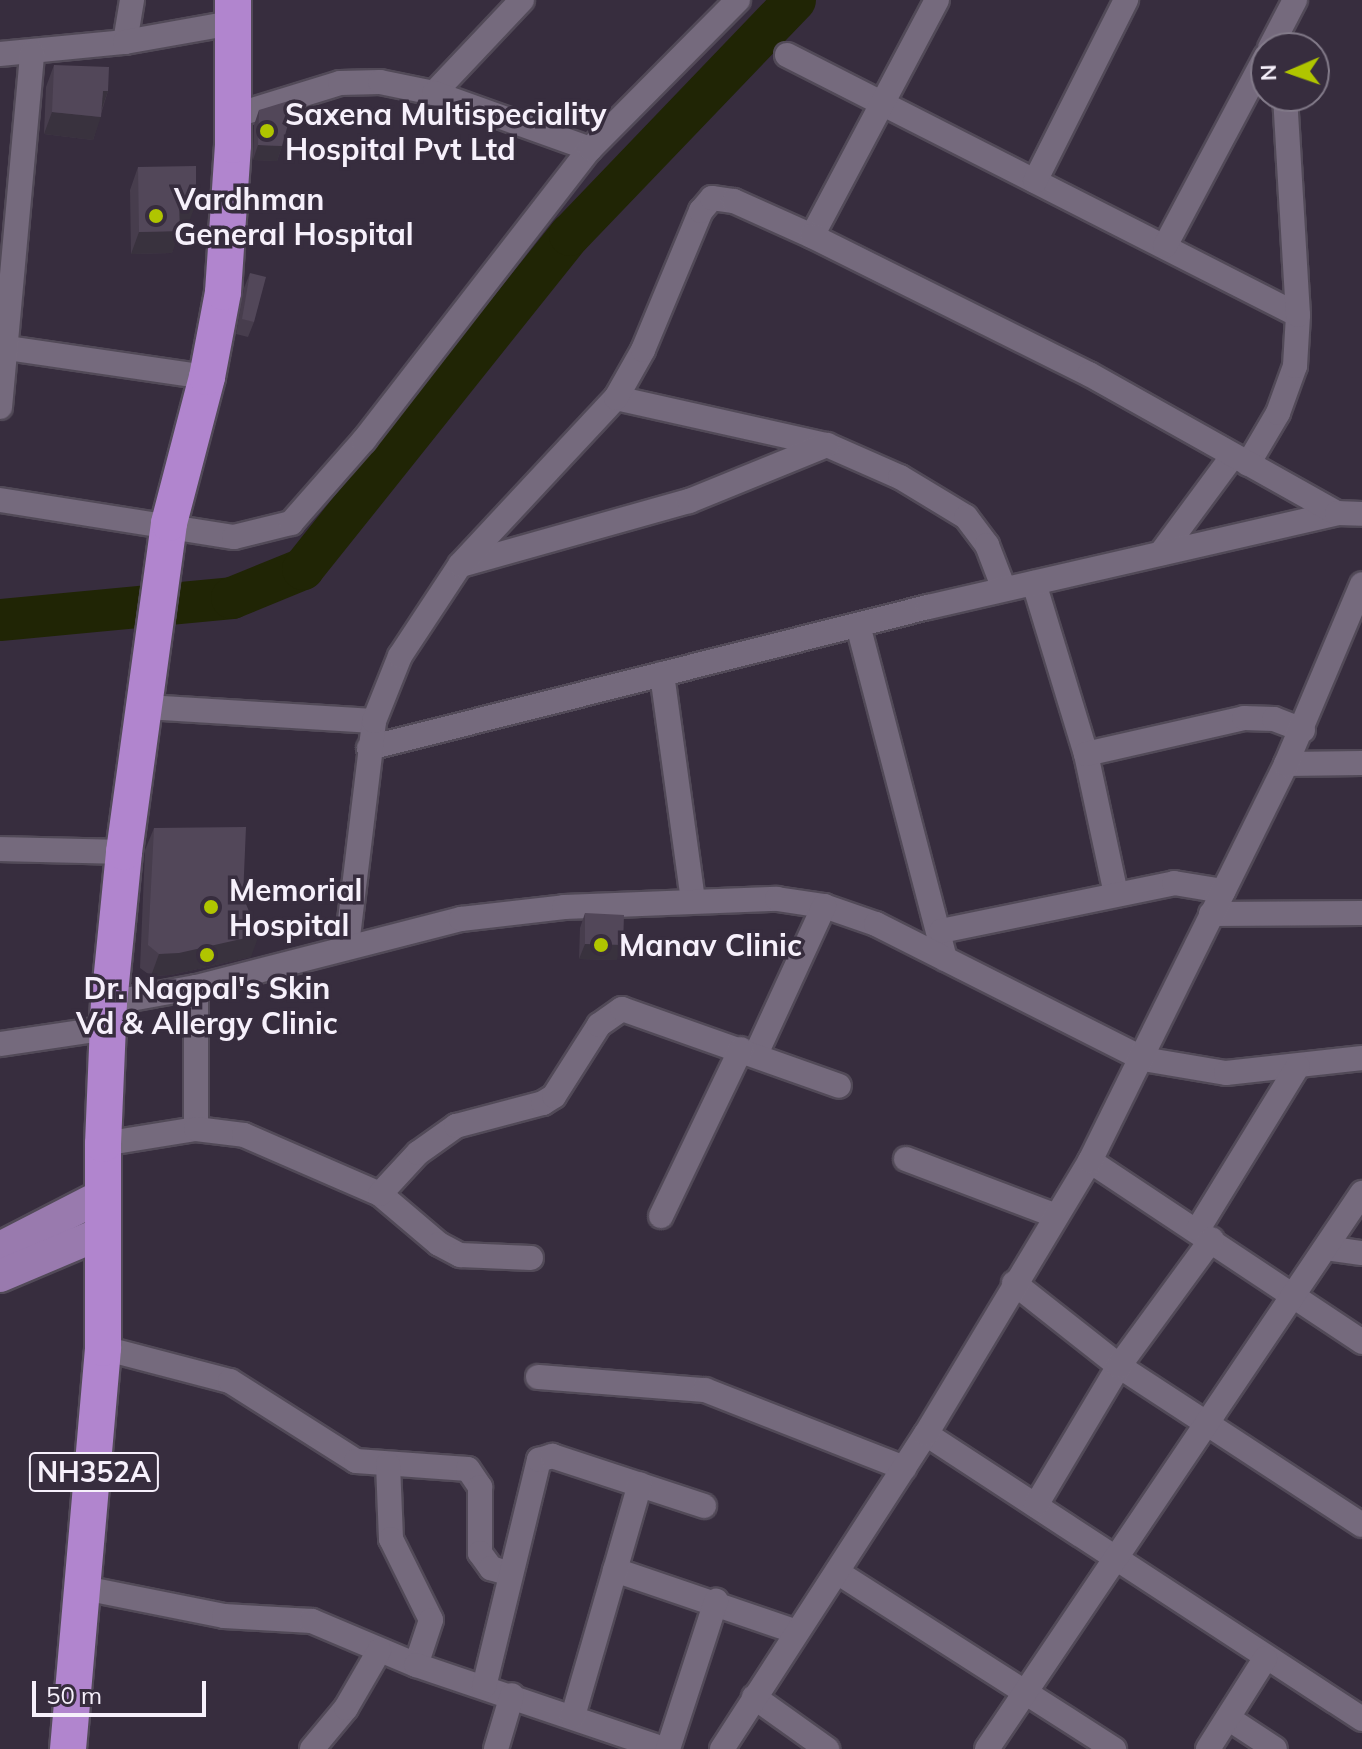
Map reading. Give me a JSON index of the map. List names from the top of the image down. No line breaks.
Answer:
{"streets":{"highway":["NH352A"]},"places":["Saxena Multispeciality Hospital Pvt Ltd","Vardhman General Hospital","Memorial Hospital","Manav Clinic","Dr. Nagpal's Skin Vd & Allergy Clinic"],"scale_bar":"50 m","north":"left"}
